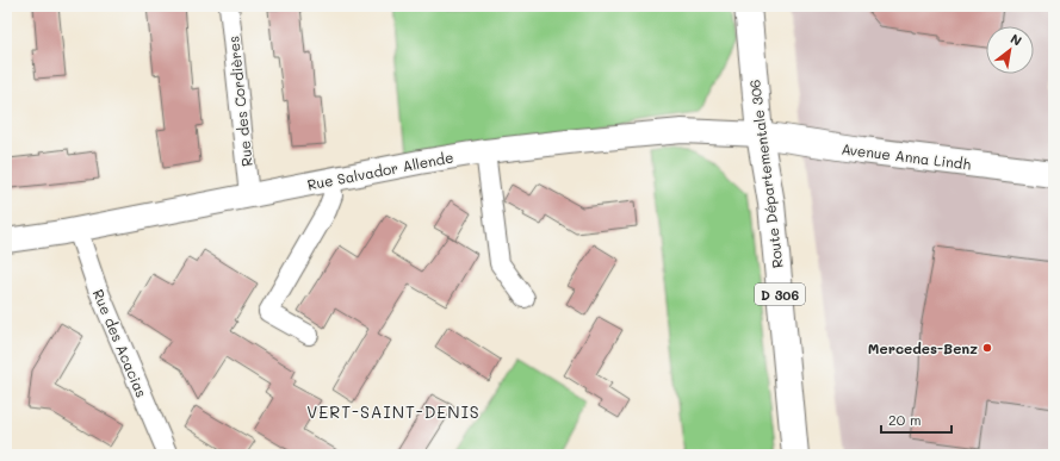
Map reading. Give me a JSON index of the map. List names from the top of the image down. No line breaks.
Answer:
{"streets":{"main road":["Avenue Anna Lindh","Route Départementale 306","D 306"],"street":["Rue des Cordières","Rue Salvador Allende","Rue des Acacias"]},"crossings":[["Rue des Cordières","Rue Salvador Allende"],["Avenue Anna Lindh","Rue Salvador Allende"],["Avenue Anna Lindh","Route Départementale 306"],["Rue Salvador Allende","Route Départementale 306"],["Rue Salvador Allende","Rue des Acacias"]],"districts":["VERT-SAINT-DENIS"],"places":["Mercedes-Benz"],"scale_bar":"20 m","north":"top right"}
